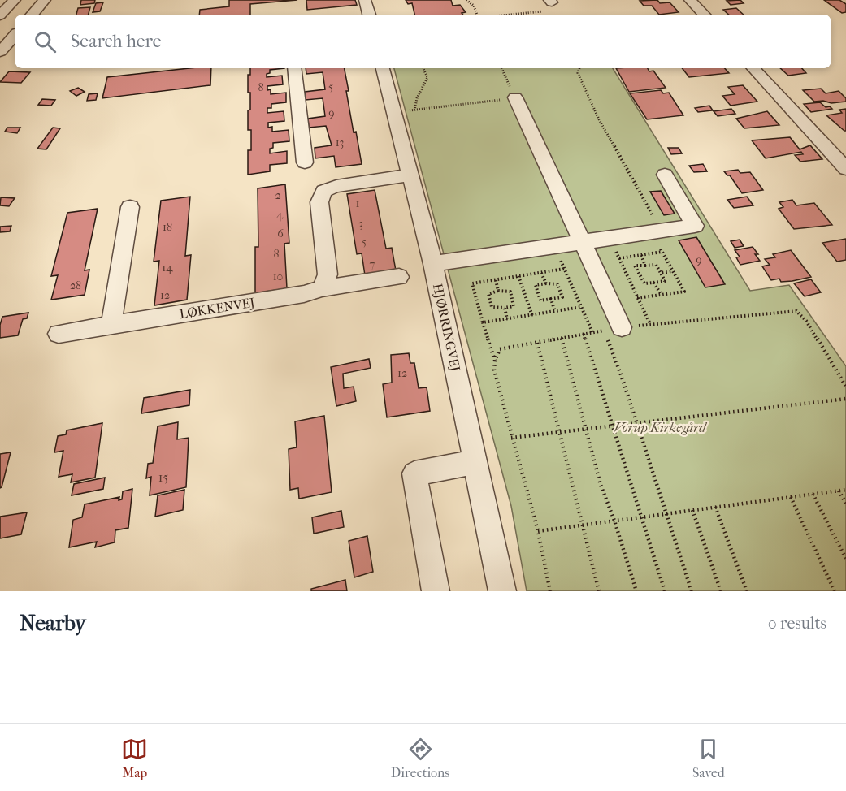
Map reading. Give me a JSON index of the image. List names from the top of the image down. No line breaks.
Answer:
{"streets":{"street":["LØKKENVEJ","HJØRRINGVEJ"]},"parks":["Vorup Kirkegård"],"house_numbers":["5","8","9","13","2","1","4","3","18","6","5","8","9","7","14","10","28","12","12","15"],"page":{"search":"Search here","heading":["Nearby","0 results"],"nav":["Map","Directions","Saved"]}}
